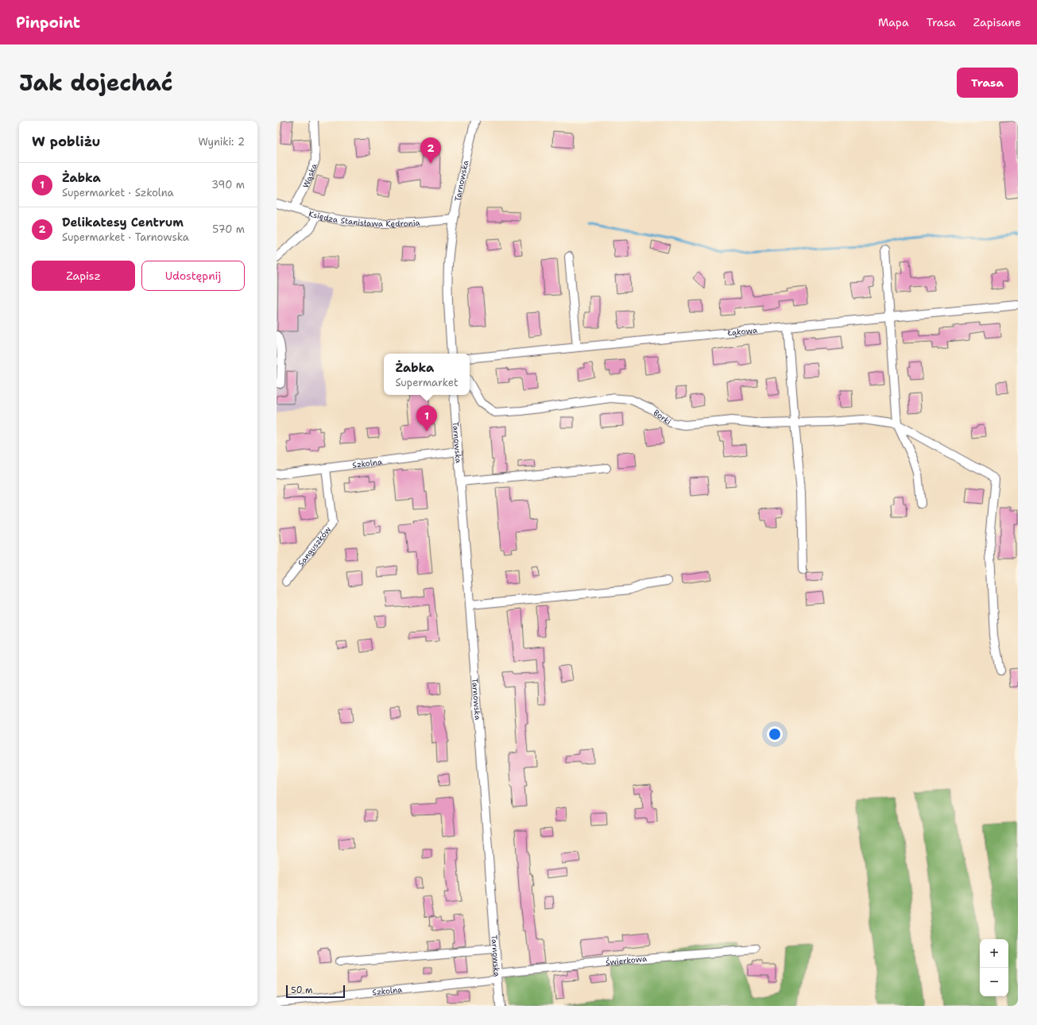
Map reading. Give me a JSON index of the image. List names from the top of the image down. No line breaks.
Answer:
{"streets":{"street":["Wąska","Tarnowska","Księdza Stanisława Kędronia","Łąkowa","Borki","Szkolna","Sanguszków","Świerkowa"]},"crossings":[["Wąska","Księdza Stanisława Kędronia"],["Tarnowska","Księdza Stanisława Kędronia"],["Tarnowska","Szkolna"],["Tarnowska","Świerkowa"],["Szkolna","Sanguszków"],["Szkolna","Świerkowa"]],"scale_bar":"50 m","page":{"header":"Pinpoint","nav":["Mapa","Trasa","Zapisane"],"title":"Jak dojechać","buttons":["Trasa",["Zapisz","Udostępnij"]],"heading":["W pobliżu","Wyniki: 2"],"pins":["2","1"],"list":[{"mark":"1","name":"Żabka","note":"Supermarket · Szkolna","value":"390 m"},{"mark":"2","name":"Delikatesy Centrum","note":"Supermarket · Tarnowska","value":"570 m"}],"popup":["Żabka","Supermarket"],"map_buttons":["+","−"],"scale":"50 m"}}
